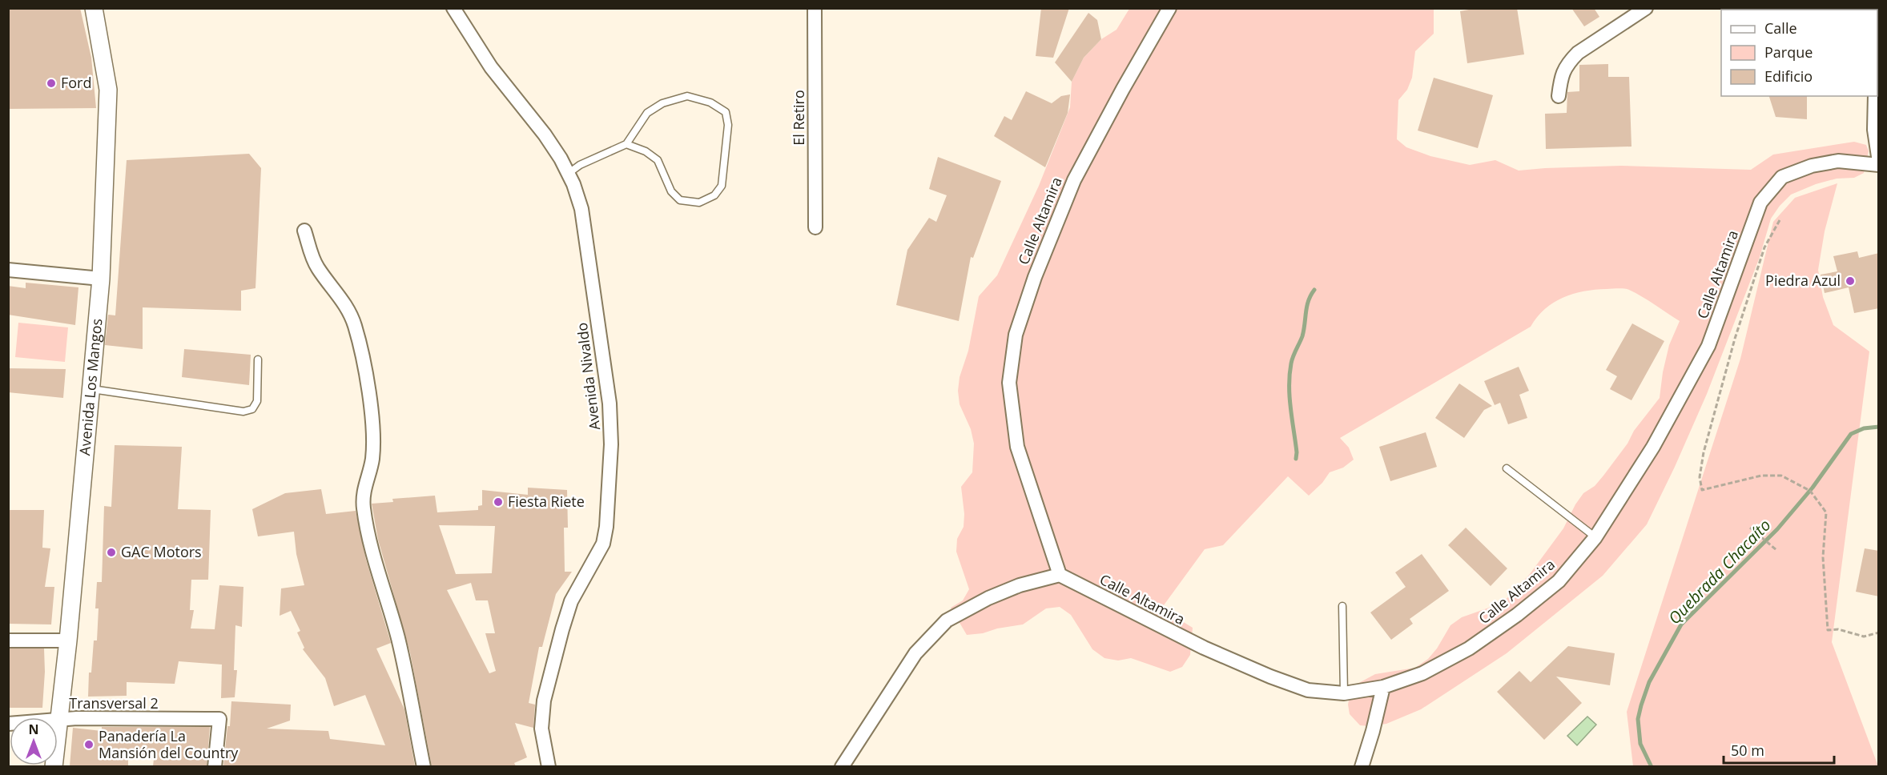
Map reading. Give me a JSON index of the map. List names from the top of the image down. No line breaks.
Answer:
{"streets":{"street":["El Retiro","Calle Altamira","Avenida Nivaldo","Avenida Los Mangos","Transversal 2"]},"crossings":[["Avenida Los Mangos","Transversal 2"]],"water":["Quebrada Chacaíto"],"places":["Ford","Piedra Azul","Fiesta Riete","GAC Motors","Panadería La Mansión del Country"],"legend":["Calle","Parque","Edificio"],"scale_bar":"50 m","north":"top"}
